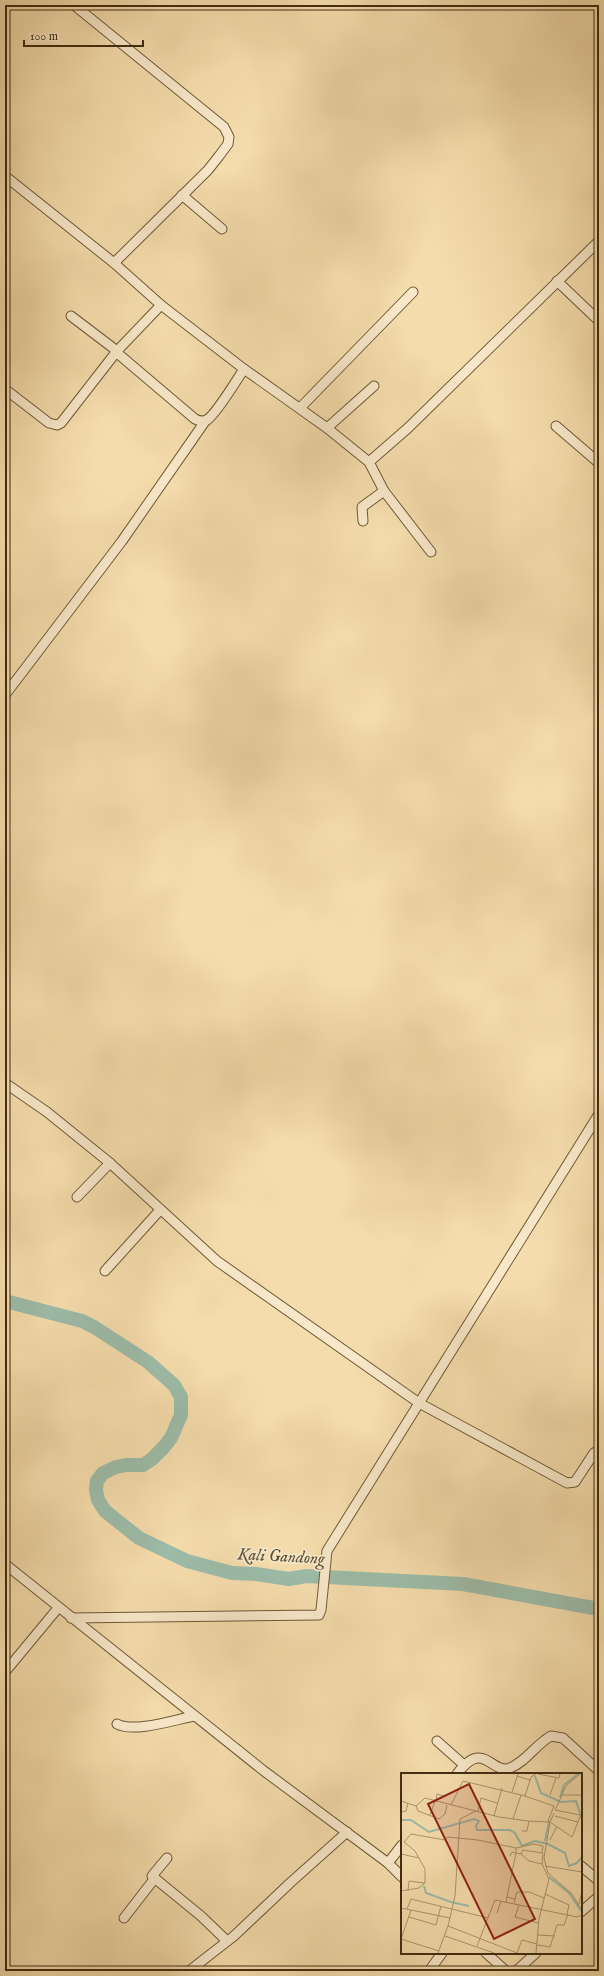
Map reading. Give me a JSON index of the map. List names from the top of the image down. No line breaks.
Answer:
{"water":["Kali Gandong"],"scale_bar":"100 m"}
